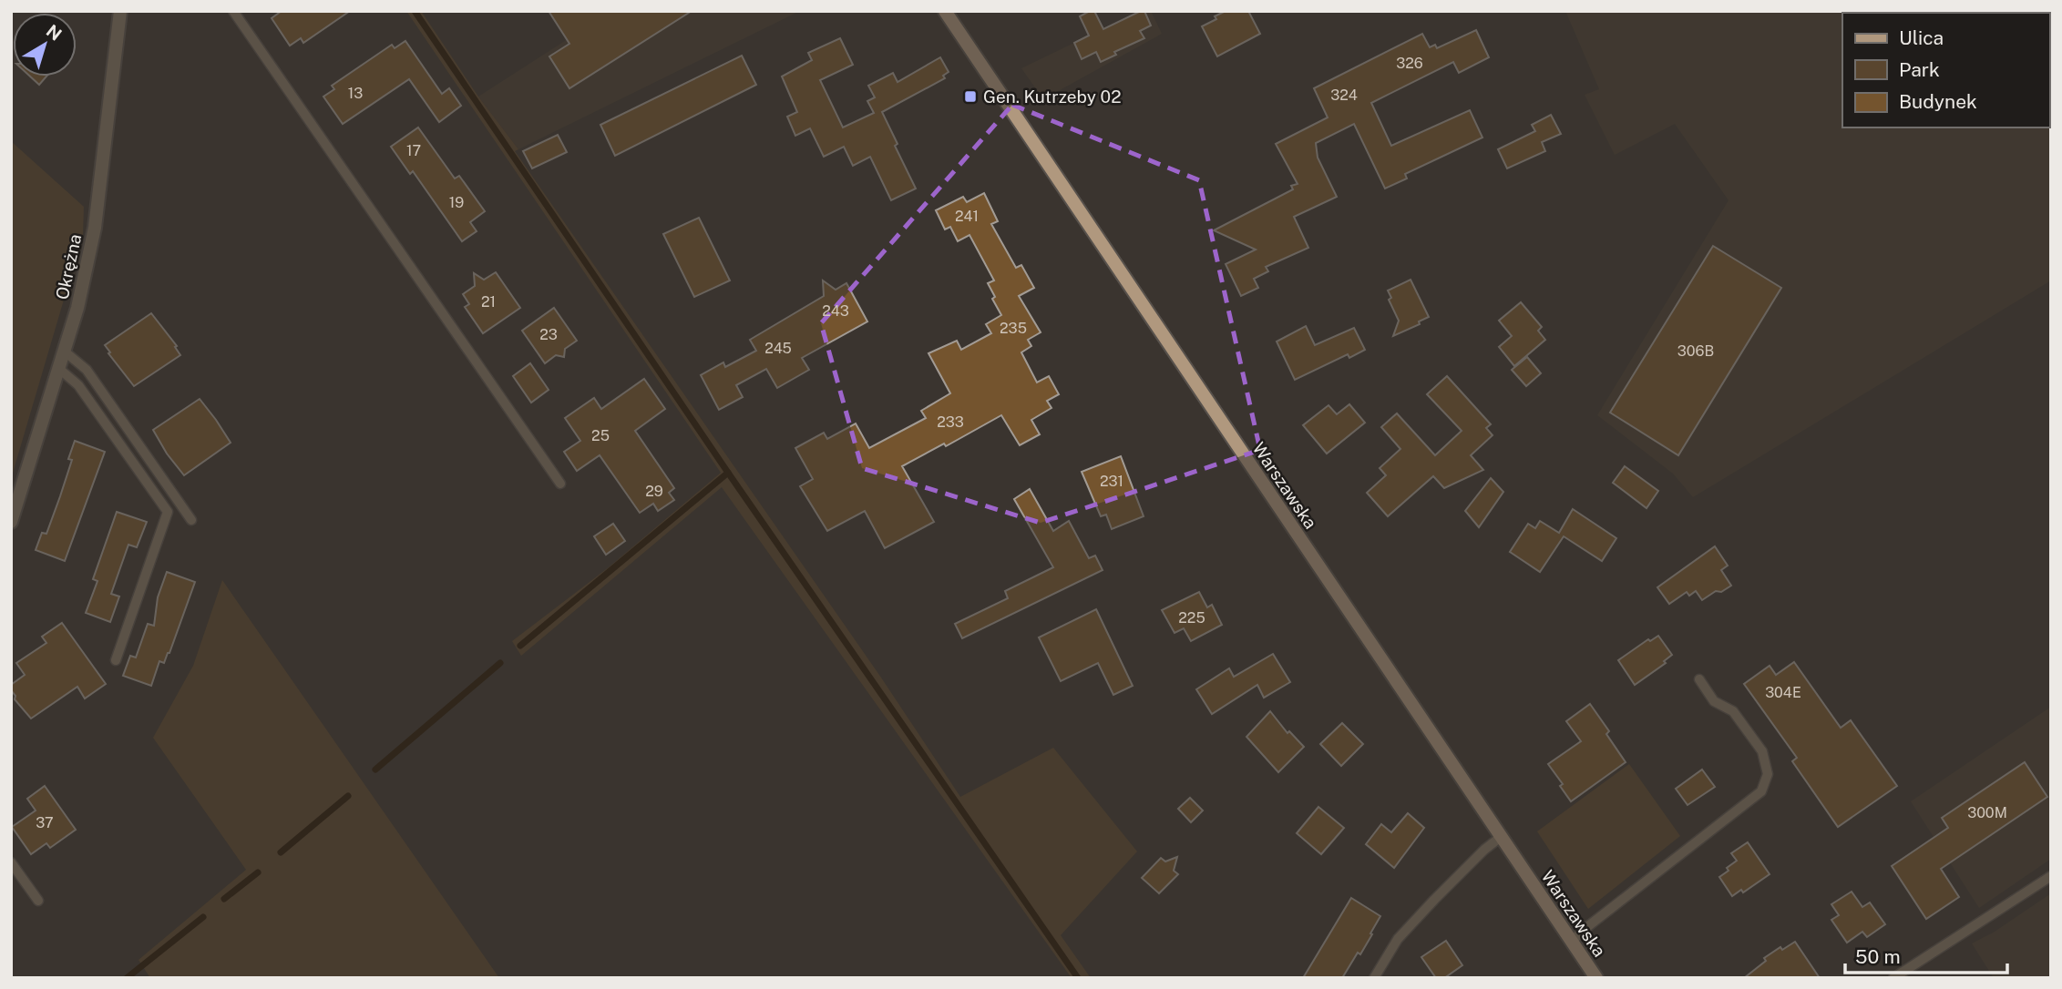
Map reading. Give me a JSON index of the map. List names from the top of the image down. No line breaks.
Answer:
{"streets":{"main road":["Warszawska"],"street":["Okrężna"]},"places":{"transit":["Gen. Kutrzeby 02"]},"house_numbers":["326","13","324","17","19","241","21","243","235","23","245","306B","233","25","231","29","225","304E","300M","37"],"legend":["Ulica","Park","Budynek"],"scale_bar":"50 m","north":"top right"}
